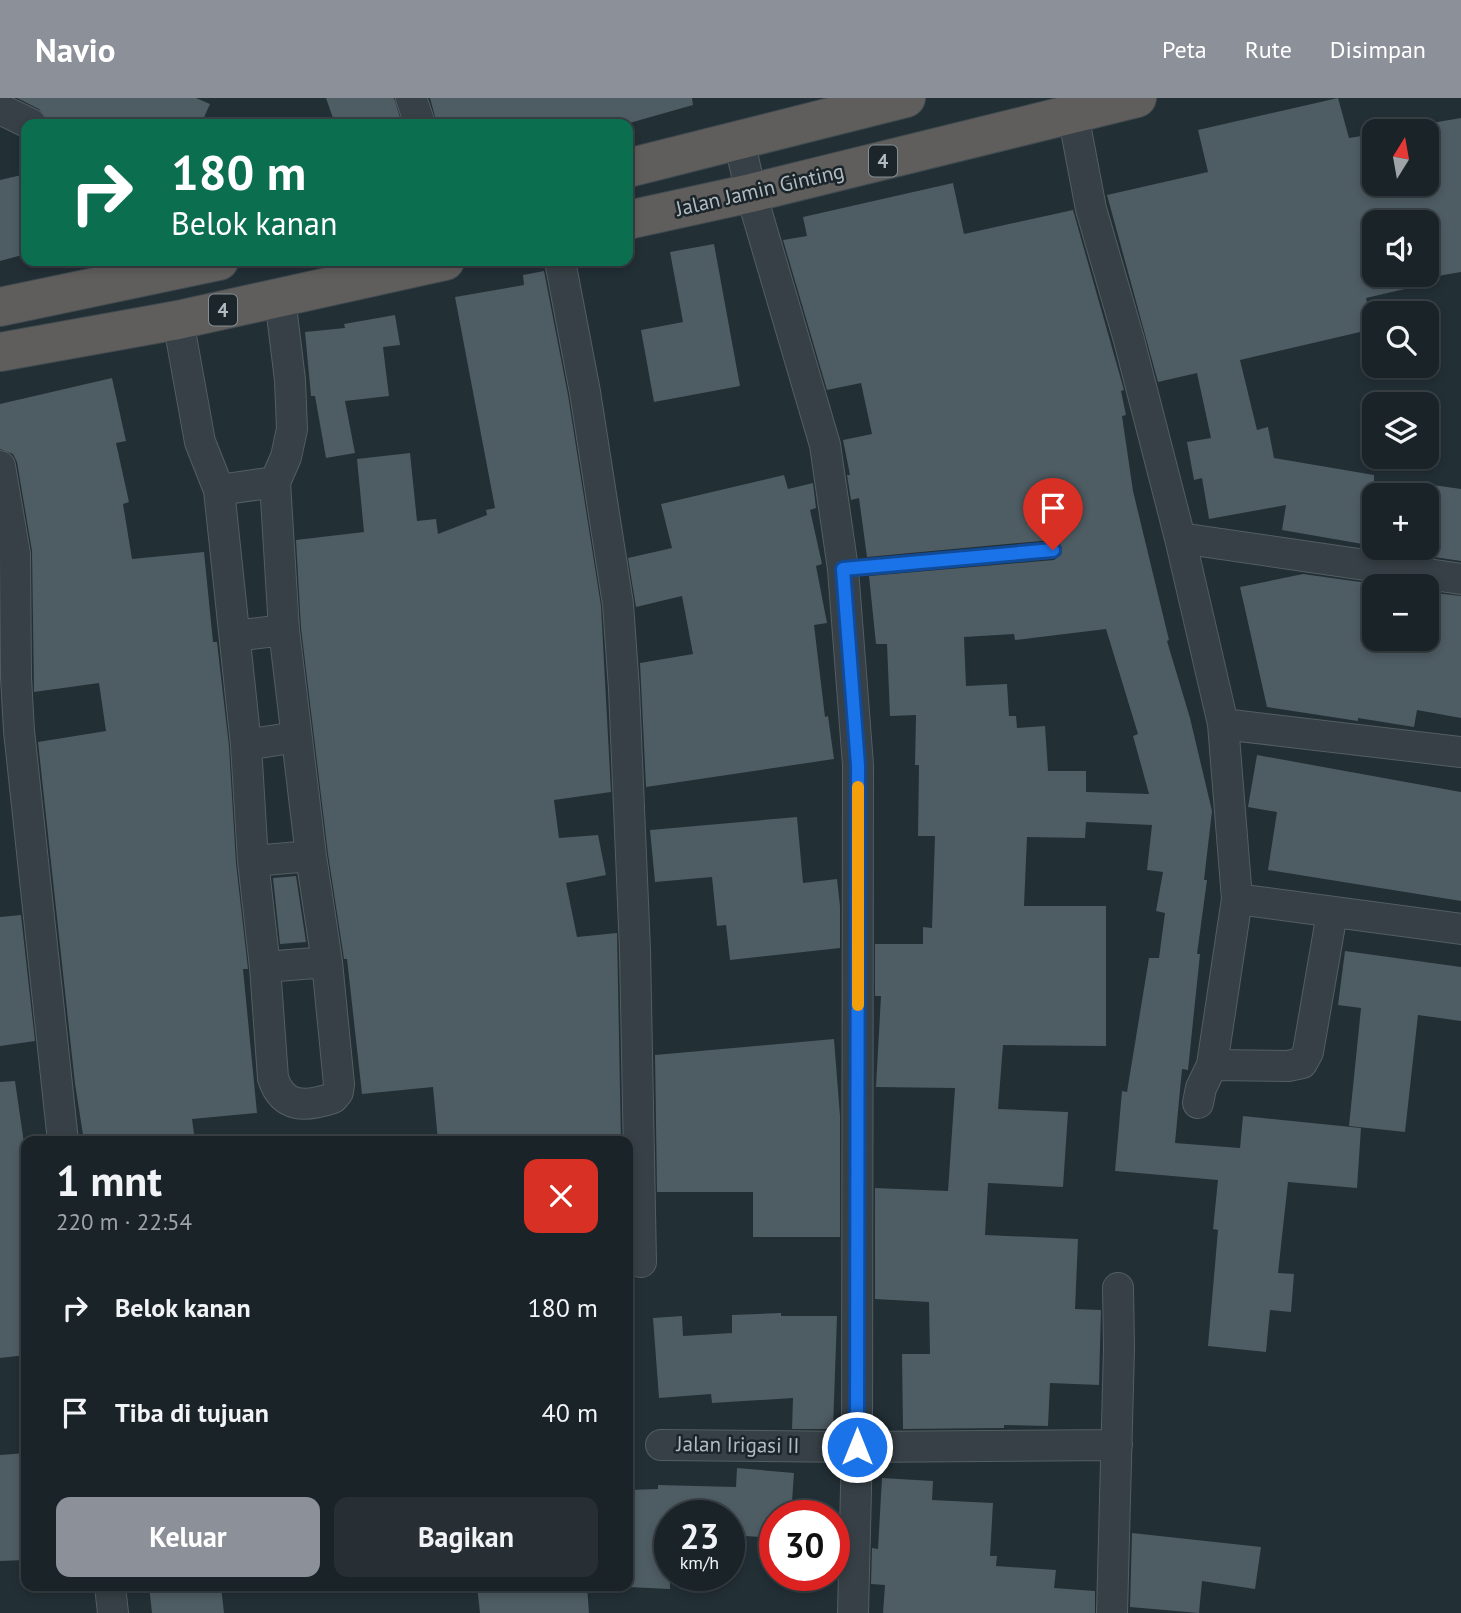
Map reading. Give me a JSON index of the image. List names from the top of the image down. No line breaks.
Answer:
{"streets":{"highway":["4","Jalan Jamin Ginting"],"street":["Jalan Irigasi II"]},"north":"top","page":{"header":"Navio","nav":["Peta","Rute","Disimpan"],"map_buttons":["+","−"],"turn":["180 m","Belok kanan"],"heading":["1 mnt","220 m · 22:54"],"list":[{"name":"Belok kanan","value":"180 m"},{"name":"Tiba di tujuan","value":"40 m"}],"buttons":["Keluar","Bagikan"],"speed":"23 km/h","limit":"30"}}
